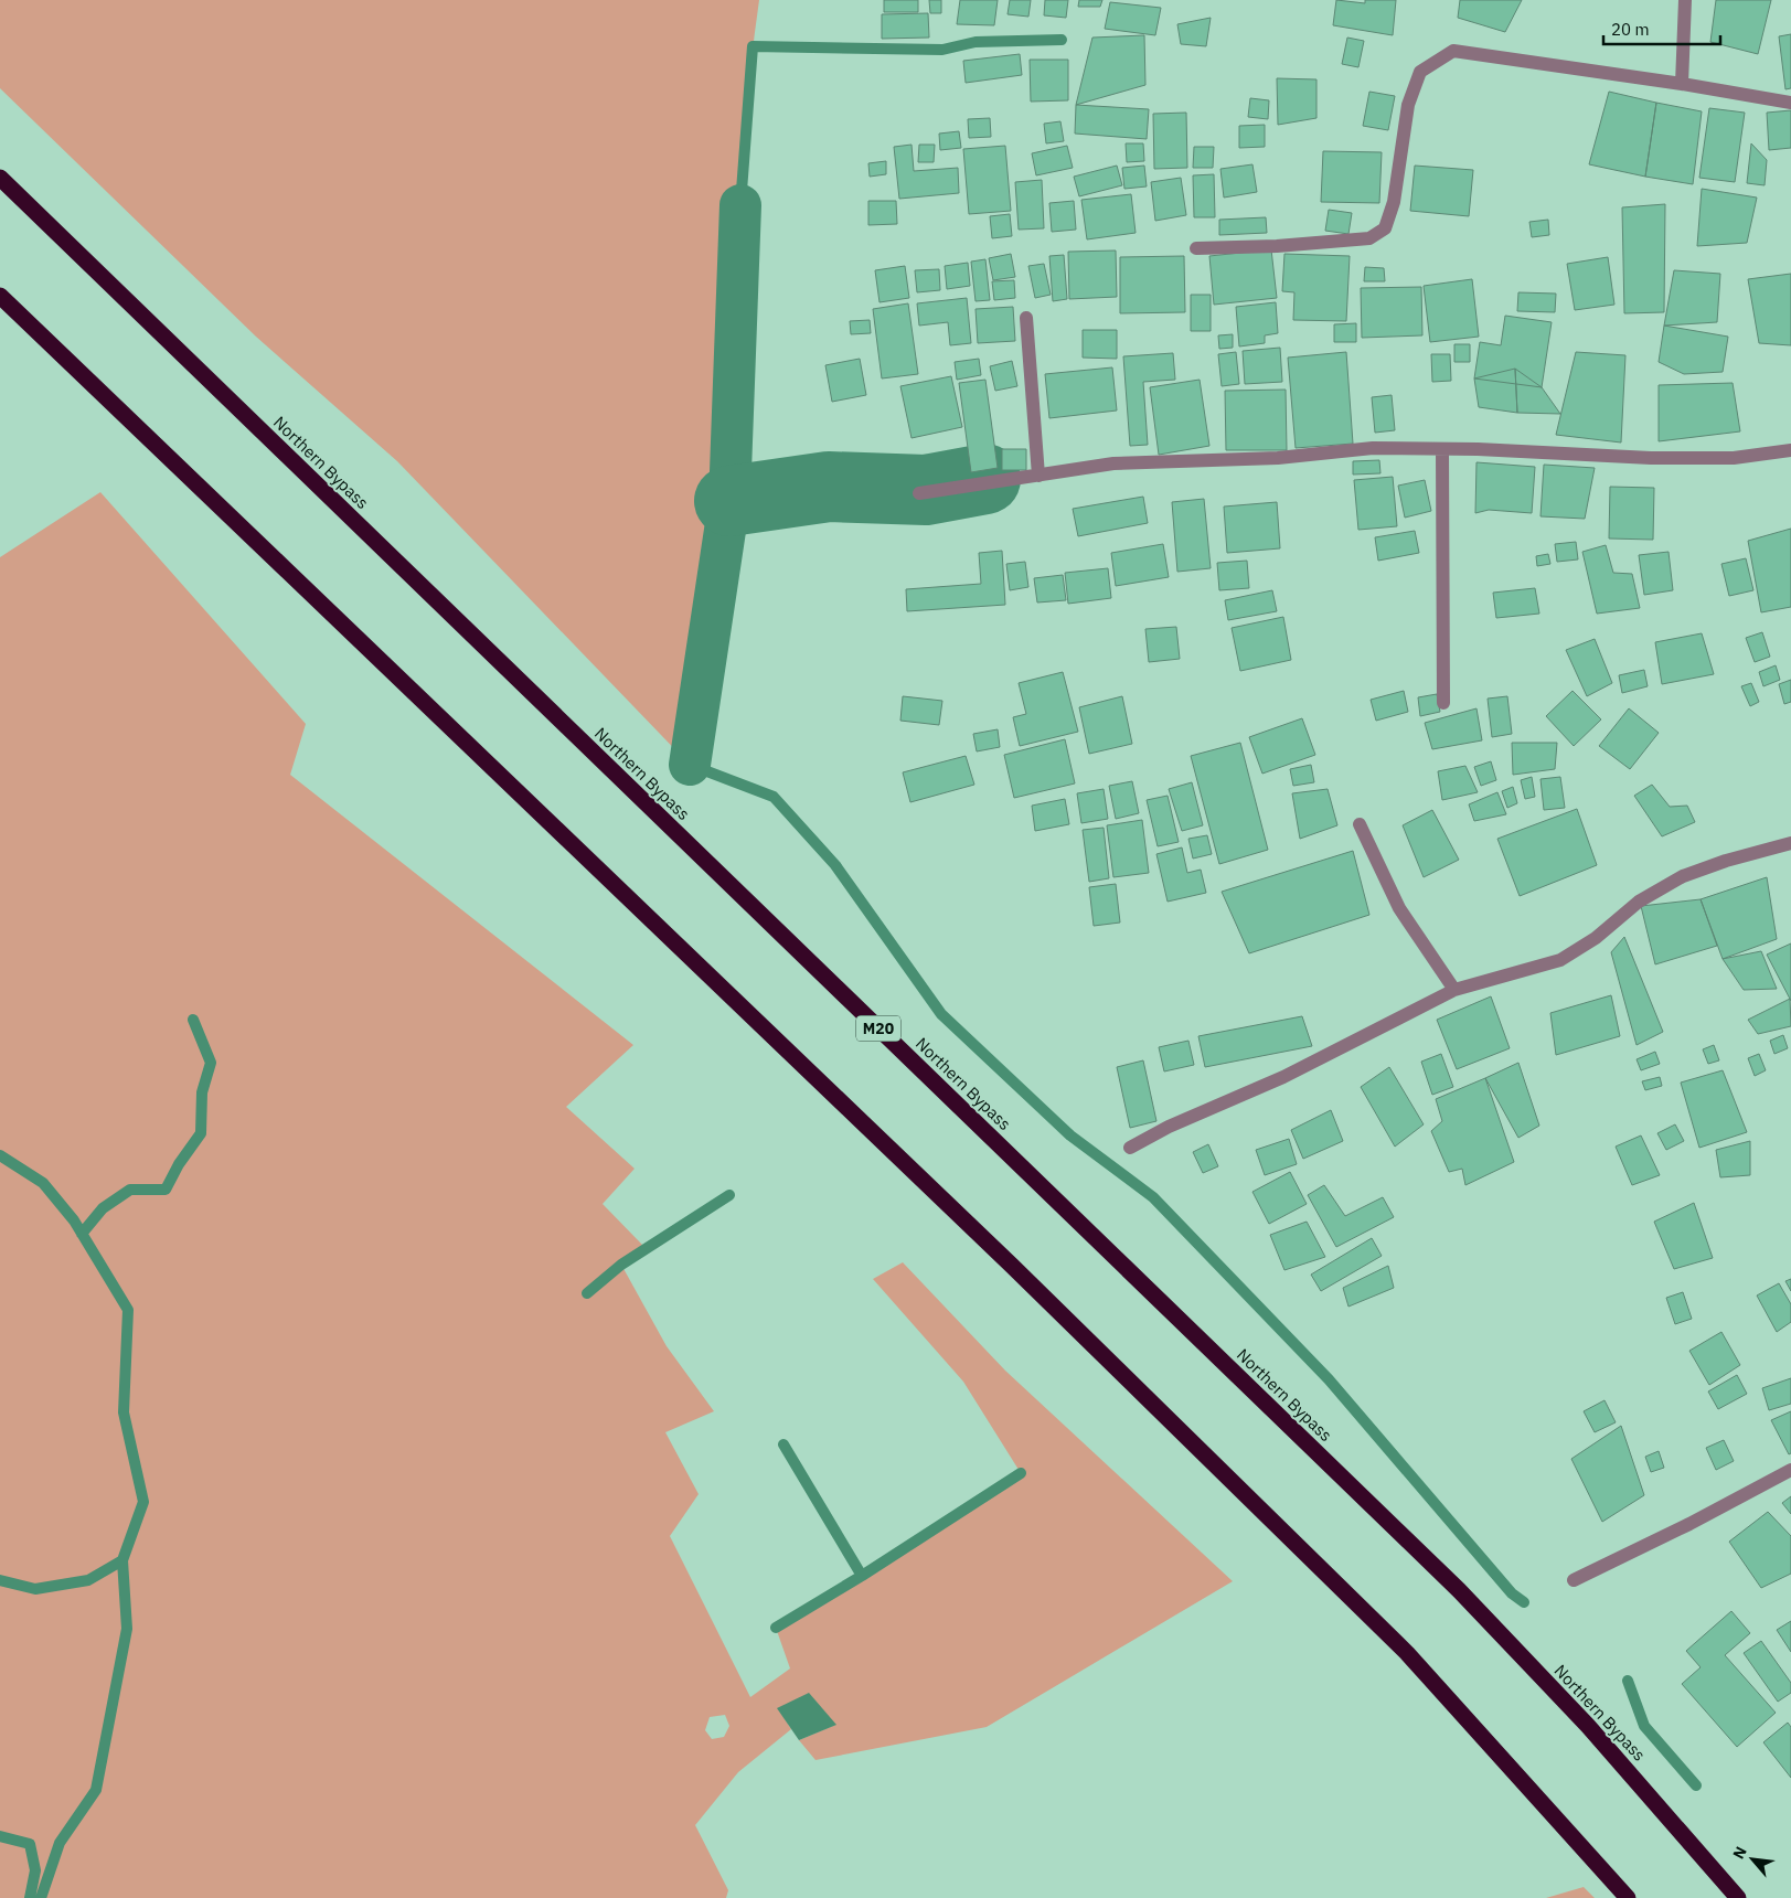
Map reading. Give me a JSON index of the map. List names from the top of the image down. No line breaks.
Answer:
{"streets":{"highway":["Northern Bypass","M20"]},"scale_bar":"20 m","north":"top left"}
